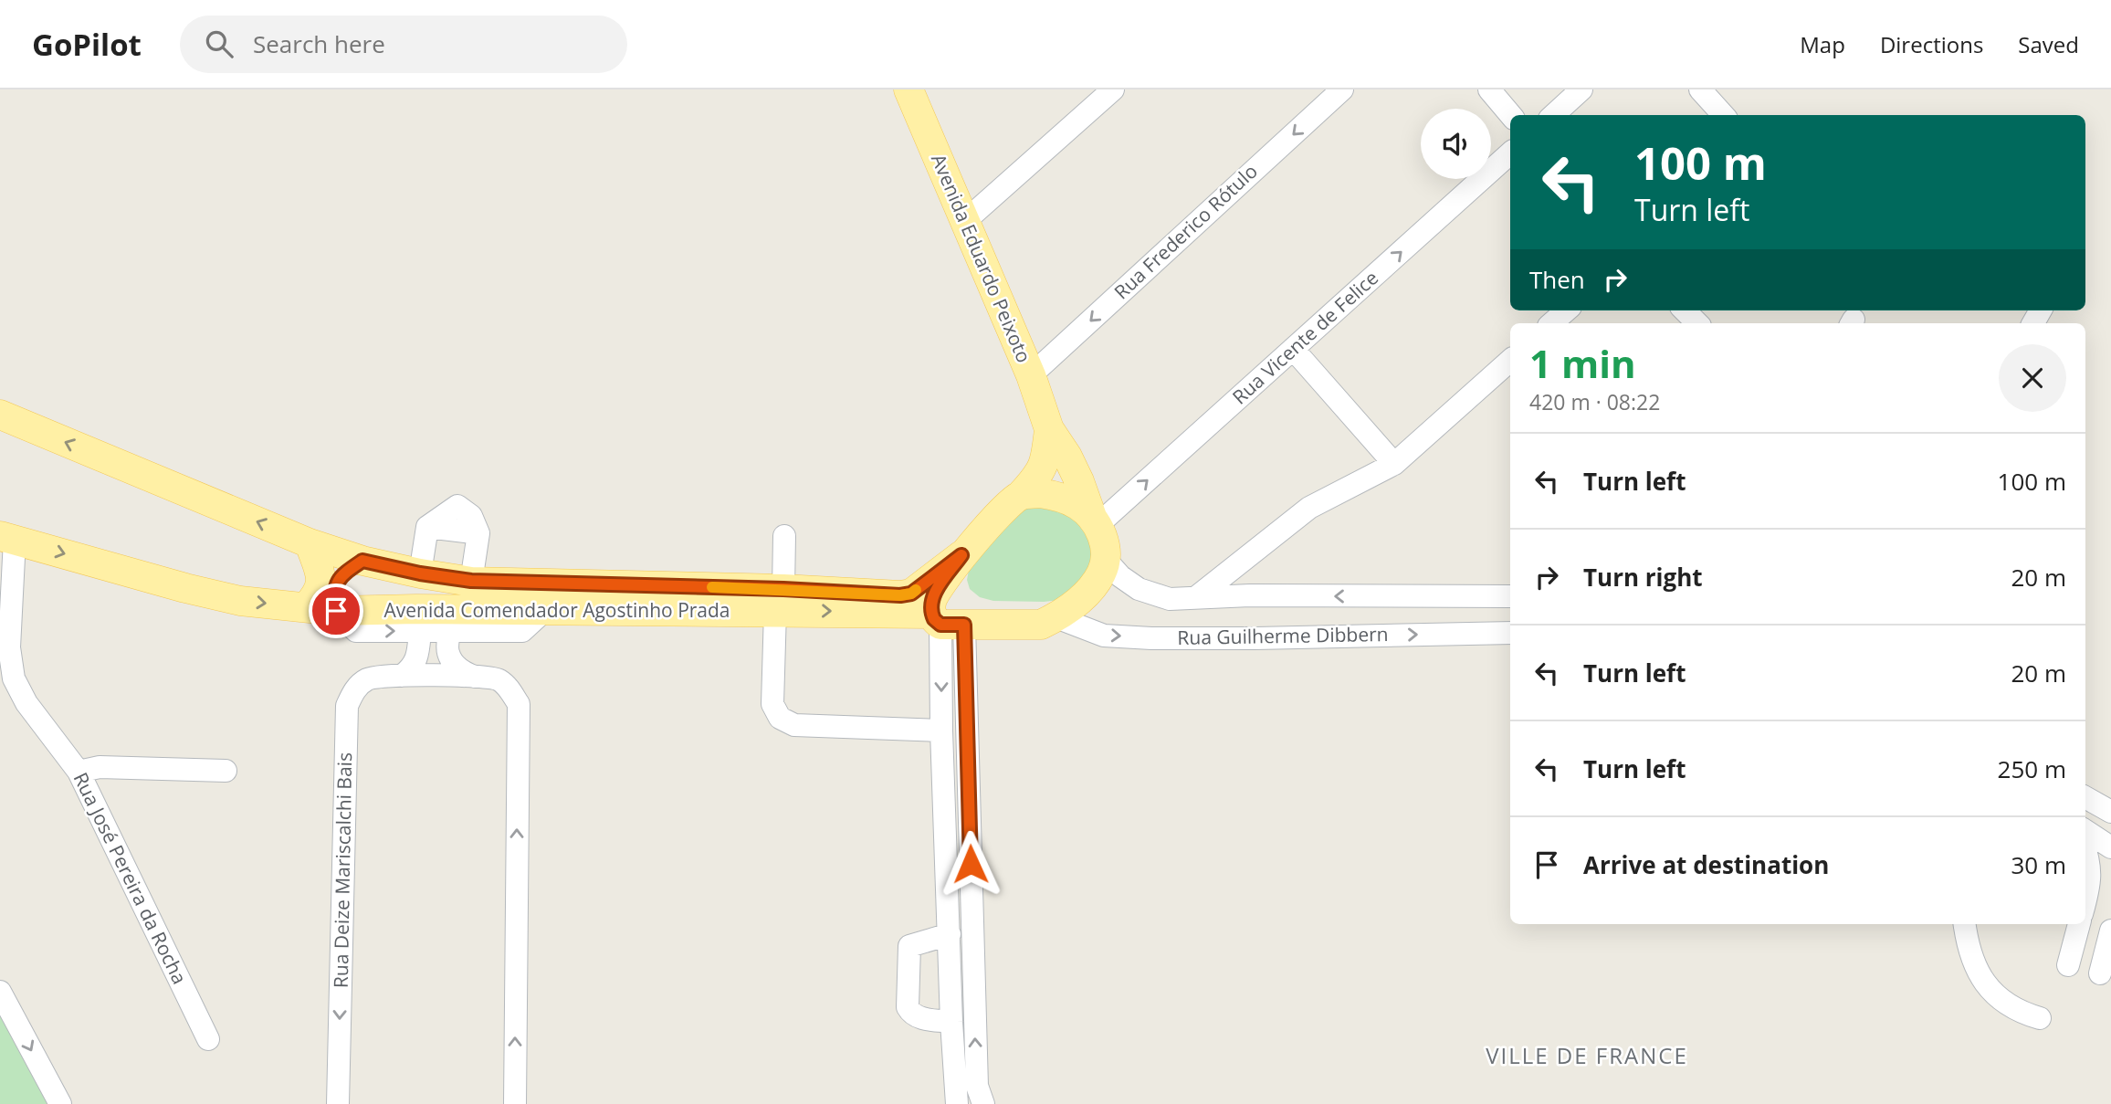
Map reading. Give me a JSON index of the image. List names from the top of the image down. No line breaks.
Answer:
{"streets":{"main road":["Avenida Eduardo Peixoto","Avenida Comendador Agostinho Prada"],"street":["Rua Frederico Rótulo","Rua Vicente de Felice","Rua Guilherme Dibbern","Rua Deize Mariscalchi Bais","Rua José Pereira da Rocha"]},"crossings":[["Rua Frederico Rótulo","Avenida Eduardo Peixoto"],["Avenida Eduardo Peixoto","Rua Vicente de Felice"],["Avenida Eduardo Peixoto","Avenida Comendador Agostinho Prada"],["Avenida Eduardo Peixoto","Rua Guilherme Dibbern"],["Avenida Comendador Agostinho Prada","Rua Guilherme Dibbern"],["Avenida Comendador Agostinho Prada","Rua José Pereira da Rocha"]],"districts":["VILLE DE FRANCE"],"page":{"header":"GoPilot","search":"Search here","nav":["Map","Directions","Saved"],"turn":["100 m","Turn left"],"then":"Then","heading":["1 min","420 m · 08:22"],"list":[{"name":"Turn left","value":"100 m"},{"name":"Turn right","value":"20 m"},{"name":"Turn left","value":"20 m"},{"name":"Turn left","value":"250 m"},{"name":"Arrive at destination","value":"30 m"}]}}
